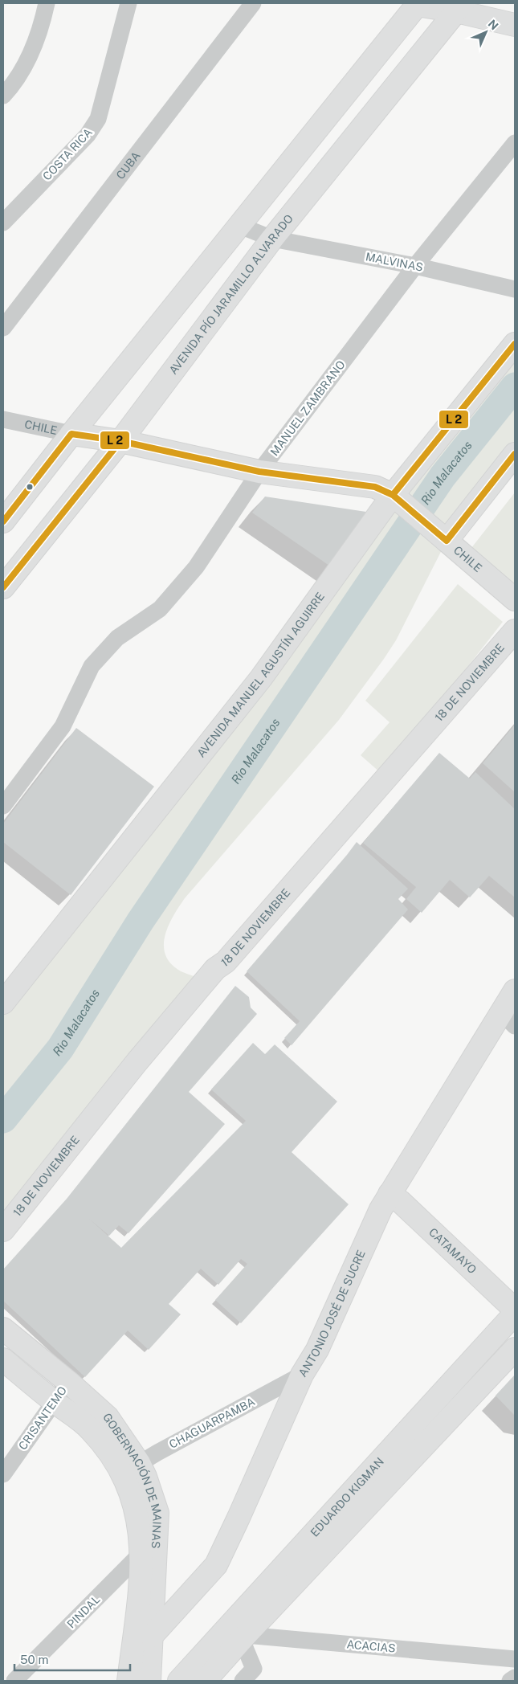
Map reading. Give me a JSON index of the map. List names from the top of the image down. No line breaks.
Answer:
{"streets":{"main road":["AVENIDA PÍO JARAMILLO ALVARADO","CHILE","AVENIDA MANUEL AGUSTÍN AGUIRRE","18 DE NOVIEMBRE","CATAMAYO","ANTONIO JOSÉ DE SUCRE","GOBERNACIÓN DE MAINAS","EDUARDO KIGMAN"],"street":["COSTA RICA","CUBA","MALVINAS","MANUEL ZAMBRANO","CRISANTEMO","CHAGUARPAMBA","PINDAL","ACACIAS"]},"crossings":[["MALVINAS","AVENIDA PÍO JARAMILLO ALVARADO"],["MALVINAS","MANUEL ZAMBRANO"],["AVENIDA PÍO JARAMILLO ALVARADO","CHILE"],["MANUEL ZAMBRANO","CHILE"],["CHILE","AVENIDA MANUEL AGUSTÍN AGUIRRE"],["CATAMAYO","ANTONIO JOSÉ DE SUCRE"],["ANTONIO JOSÉ DE SUCRE","CHAGUARPAMBA"],["ANTONIO JOSÉ DE SUCRE","GOBERNACIÓN DE MAINAS"],["CRISANTEMO","GOBERNACIÓN DE MAINAS"],["CHAGUARPAMBA","GOBERNACIÓN DE MAINAS"],["GOBERNACIÓN DE MAINAS","PINDAL"],["EDUARDO KIGMAN","ACACIAS"]],"water":["Rio Malacatos"],"scale_bar":"50 m","north":"top right"}
